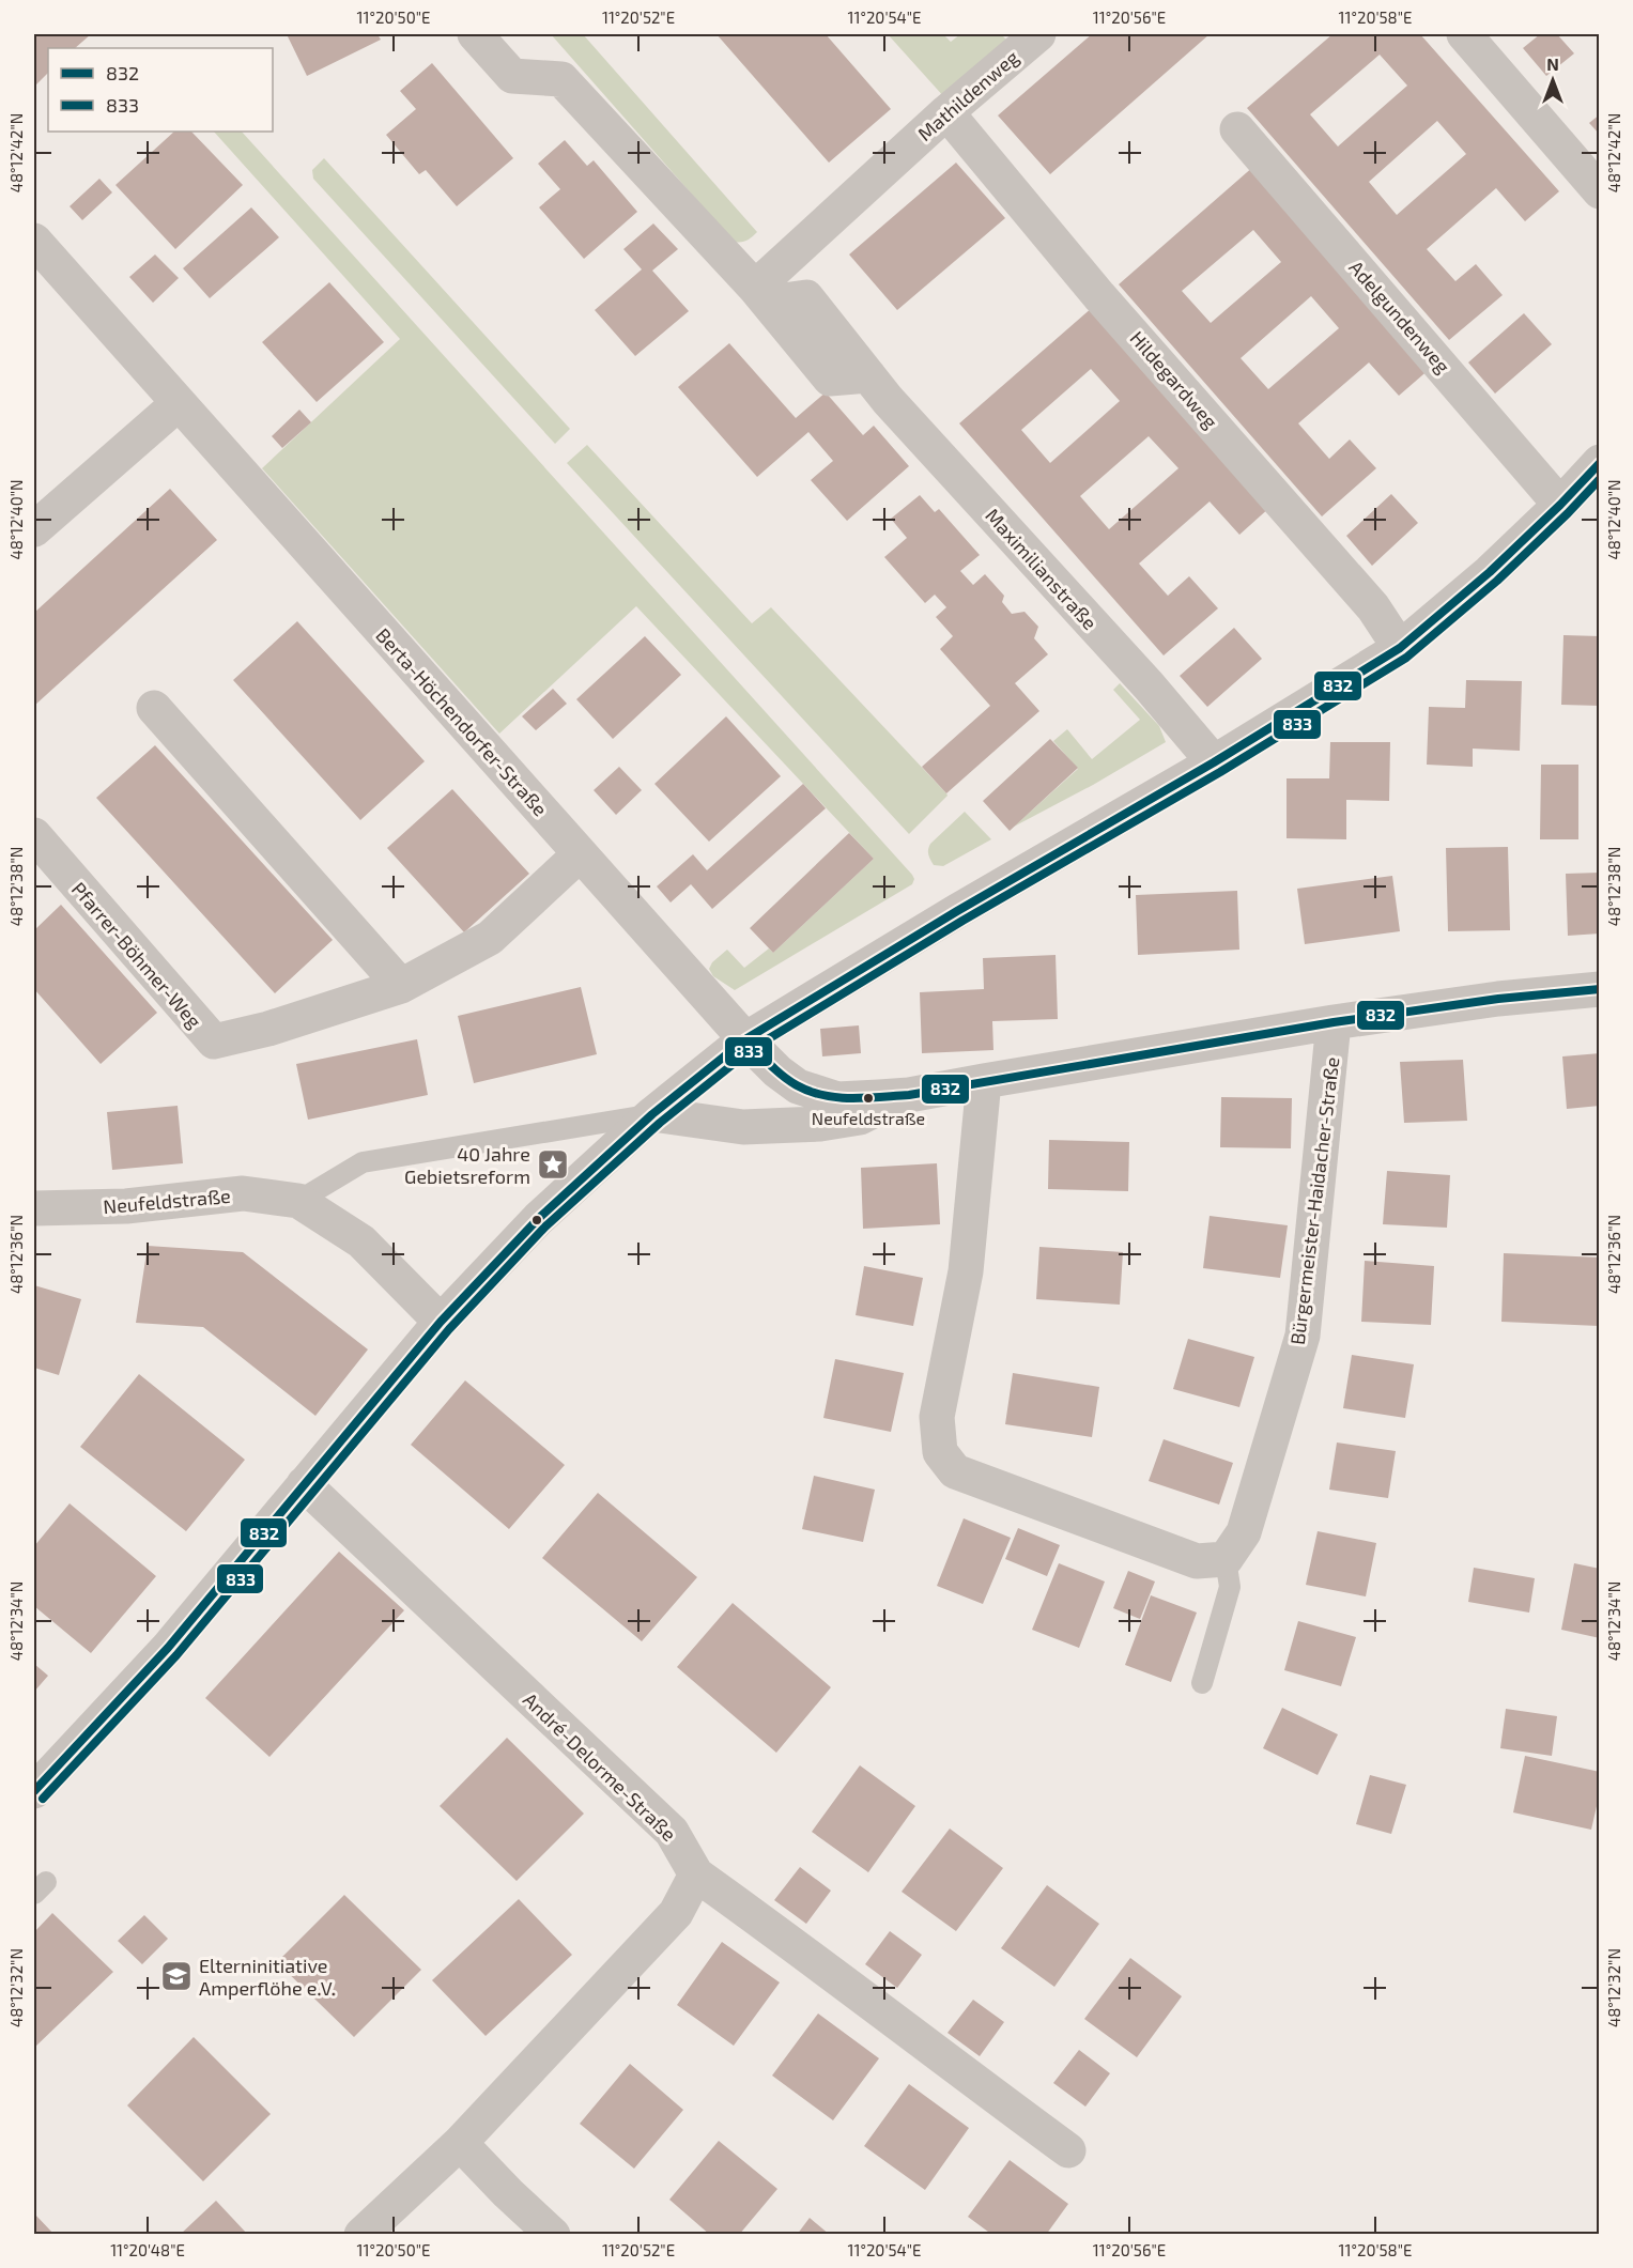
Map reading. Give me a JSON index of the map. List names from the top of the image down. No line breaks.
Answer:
{"streets":{"street":["Mathildenweg","Adelgundenweg","Hildegardweg","Maximilianstraße","Berta-Höchendorfer-Straße","Pfarrer-Böhmer-Weg","Neufeldstraße","Bürgermeister-Haidacher-Straße","André-Delorme-Straße"]},"crossings":[["Mathildenweg","Hildegardweg"],["Mathildenweg","Maximilianstraße"],["Berta-Höchendorfer-Straße","Pfarrer-Böhmer-Weg"]],"places":{"other":["Neufeldstraße"],"place":["40 Jahre Gebietsreform"],"school or university":["Elterninitiative Amperflöhe e.V."]},"lines":["transit line 832","transit line 833"],"legend":["832","833"],"north":"top","coordinates":["11°20'50\"E","11°20'52\"E","11°20'54\"E","11°20'56\"E","11°20'58\"E","48°12'42\"N","48°12'40\"N","48°12'38\"N","48°12'36\"N","48°12'34\"N","48°12'32\"N","11°20'48\"E"]}
